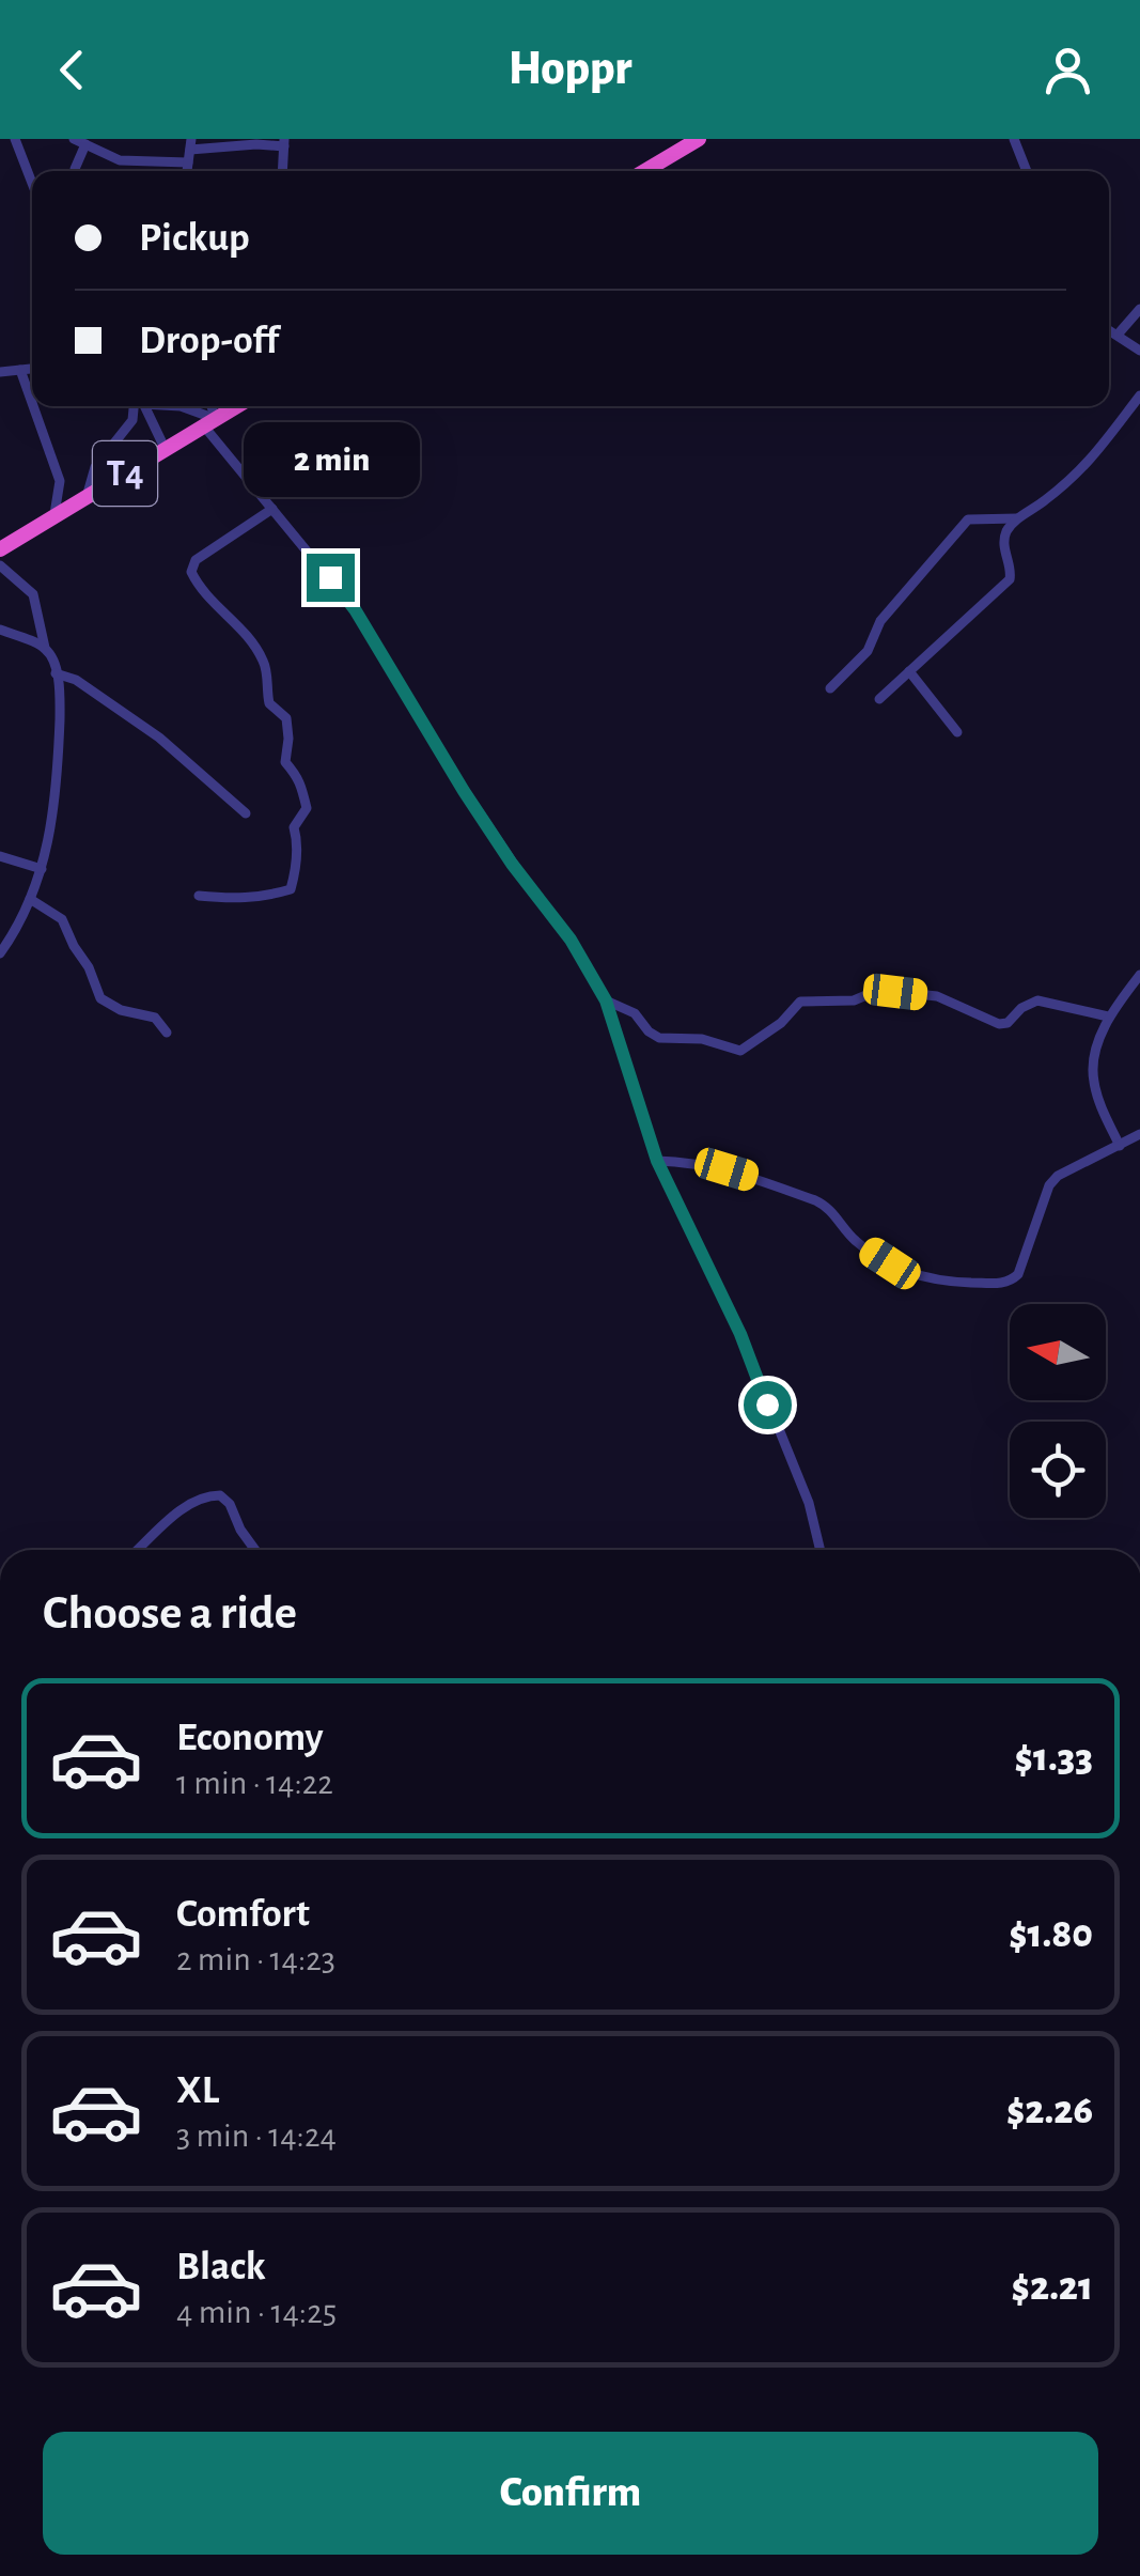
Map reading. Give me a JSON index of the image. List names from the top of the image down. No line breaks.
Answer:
{"streets":{"highway":["T4"]},"north":"left","page":{"header":"Hoppr","banner":["Pickup","Drop-off"],"bubble":"2 min","heading":"Choose a ride","list":[{"name":"Economy","note":"1 min · 14:22","value":"$1.33"},{"name":"Comfort","note":"2 min · 14:23","value":"$1.80"},{"name":"XL","note":"3 min · 14:24","value":"$2.26"},{"name":"Black","note":"4 min · 14:25","value":"$2.21"}],"buttons":"Confirm"}}
